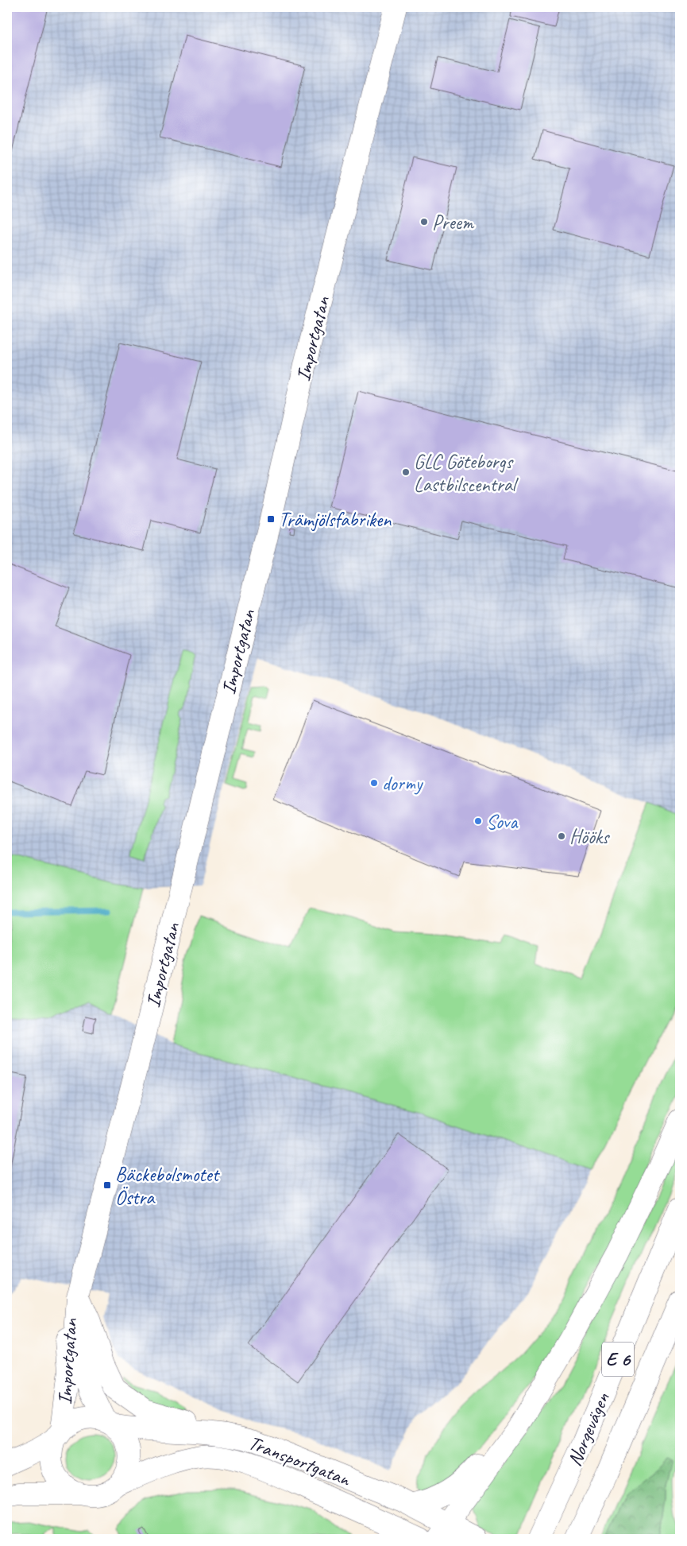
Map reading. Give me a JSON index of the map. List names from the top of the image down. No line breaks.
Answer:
{"streets":{"main road":["Importgatan","E 6","Norgevägen","Transportgatan"]},"crossings":[["Importgatan","Transportgatan"]],"places":{"other":["Preem","GLC Göteborgs Lastbilscentral","dormy","Sova","Hööks"],"transit":["Trämjölsfabriken","Bäckebolsmotet Östra"]}}
